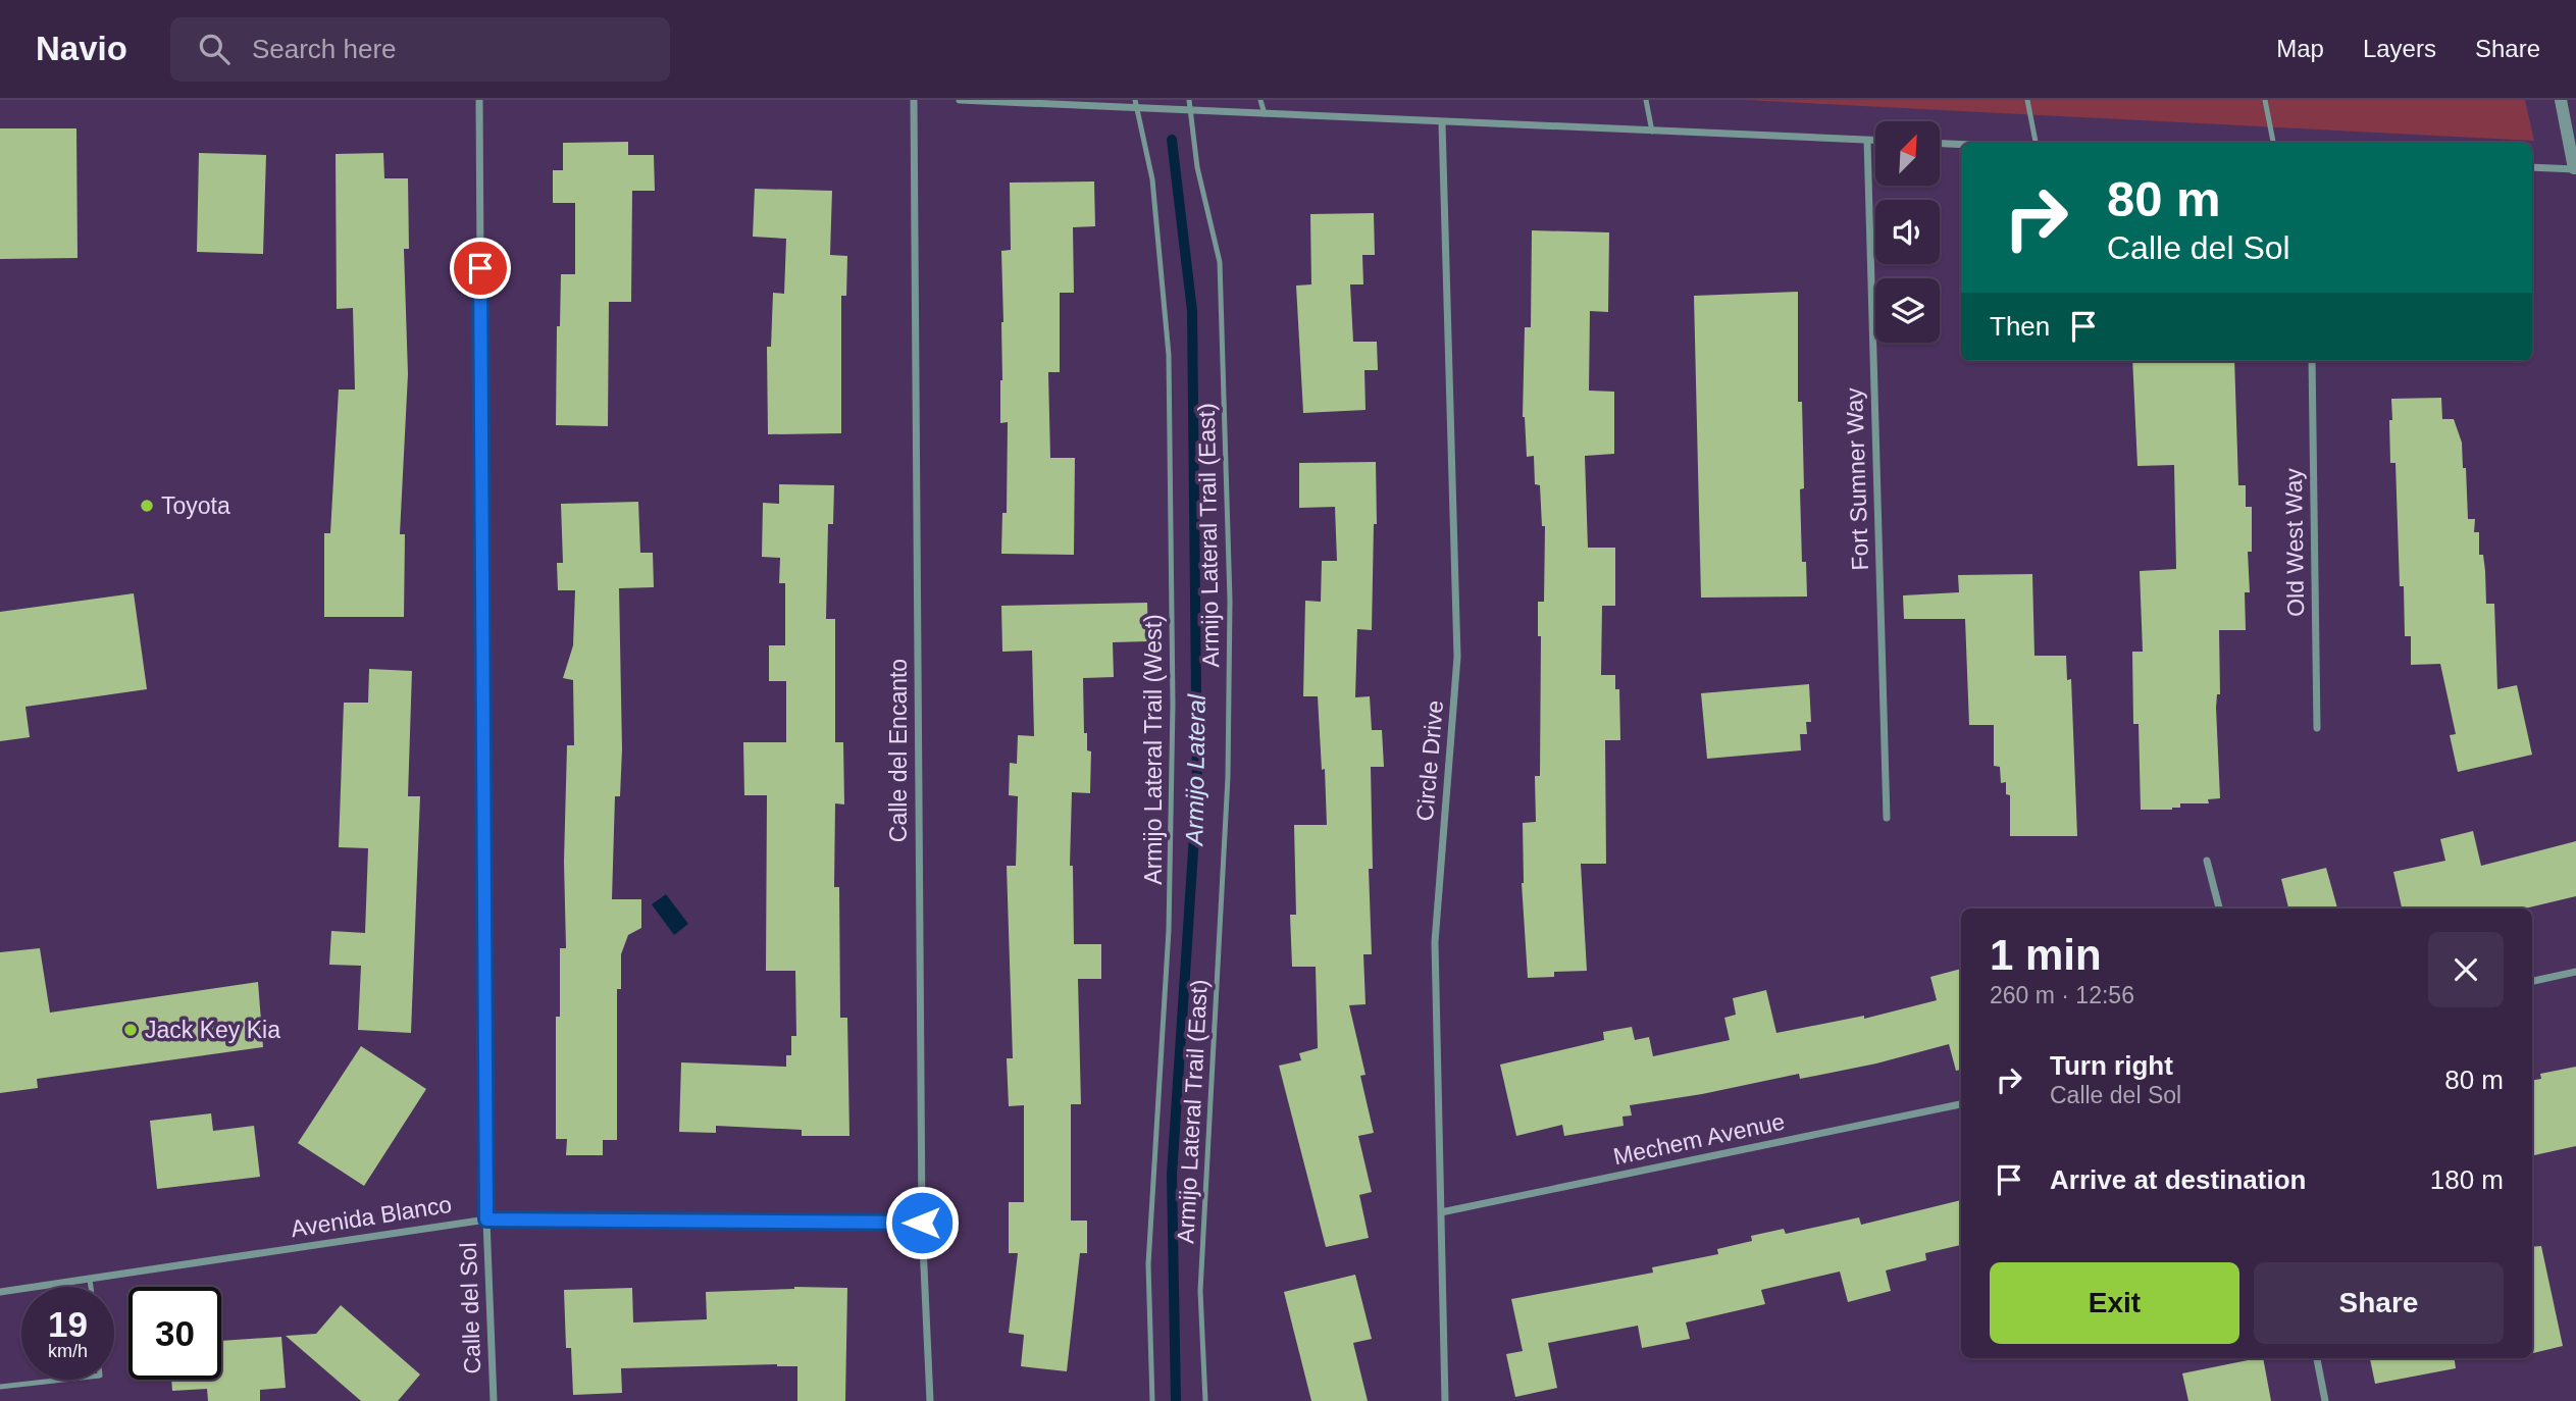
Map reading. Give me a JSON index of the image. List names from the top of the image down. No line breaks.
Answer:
{"streets":{"street":["Fort Sumner Way","Old West Way","Calle del Encanto","Circle Drive","Mechem Avenue","Avenida Blanco","Calle del Sol"],"lane":["Armijo Lateral Trail (East)","Armijo Lateral Trail (West)"]},"crossings":[["Calle del Encanto","Avenida Blanco"],["Circle Drive","Mechem Avenue"],["Avenida Blanco","Calle del Sol"]],"water":["Armijo Lateral"],"places":["Toyota","Jack Key Kia"],"north":"top right","page":{"header":"Navio","search":"Search here","nav":["Map","Layers","Share"],"turn":["80 m","Calle del Sol"],"then":"Then","heading":["1 min","260 m · 12:56"],"list":[{"name":"Turn right","note":"Calle del Sol","value":"80 m"},{"name":"Arrive at destination","value":"180 m"}],"buttons":["Exit","Share"],"speed":"19 km/h","limit":"30"}}
